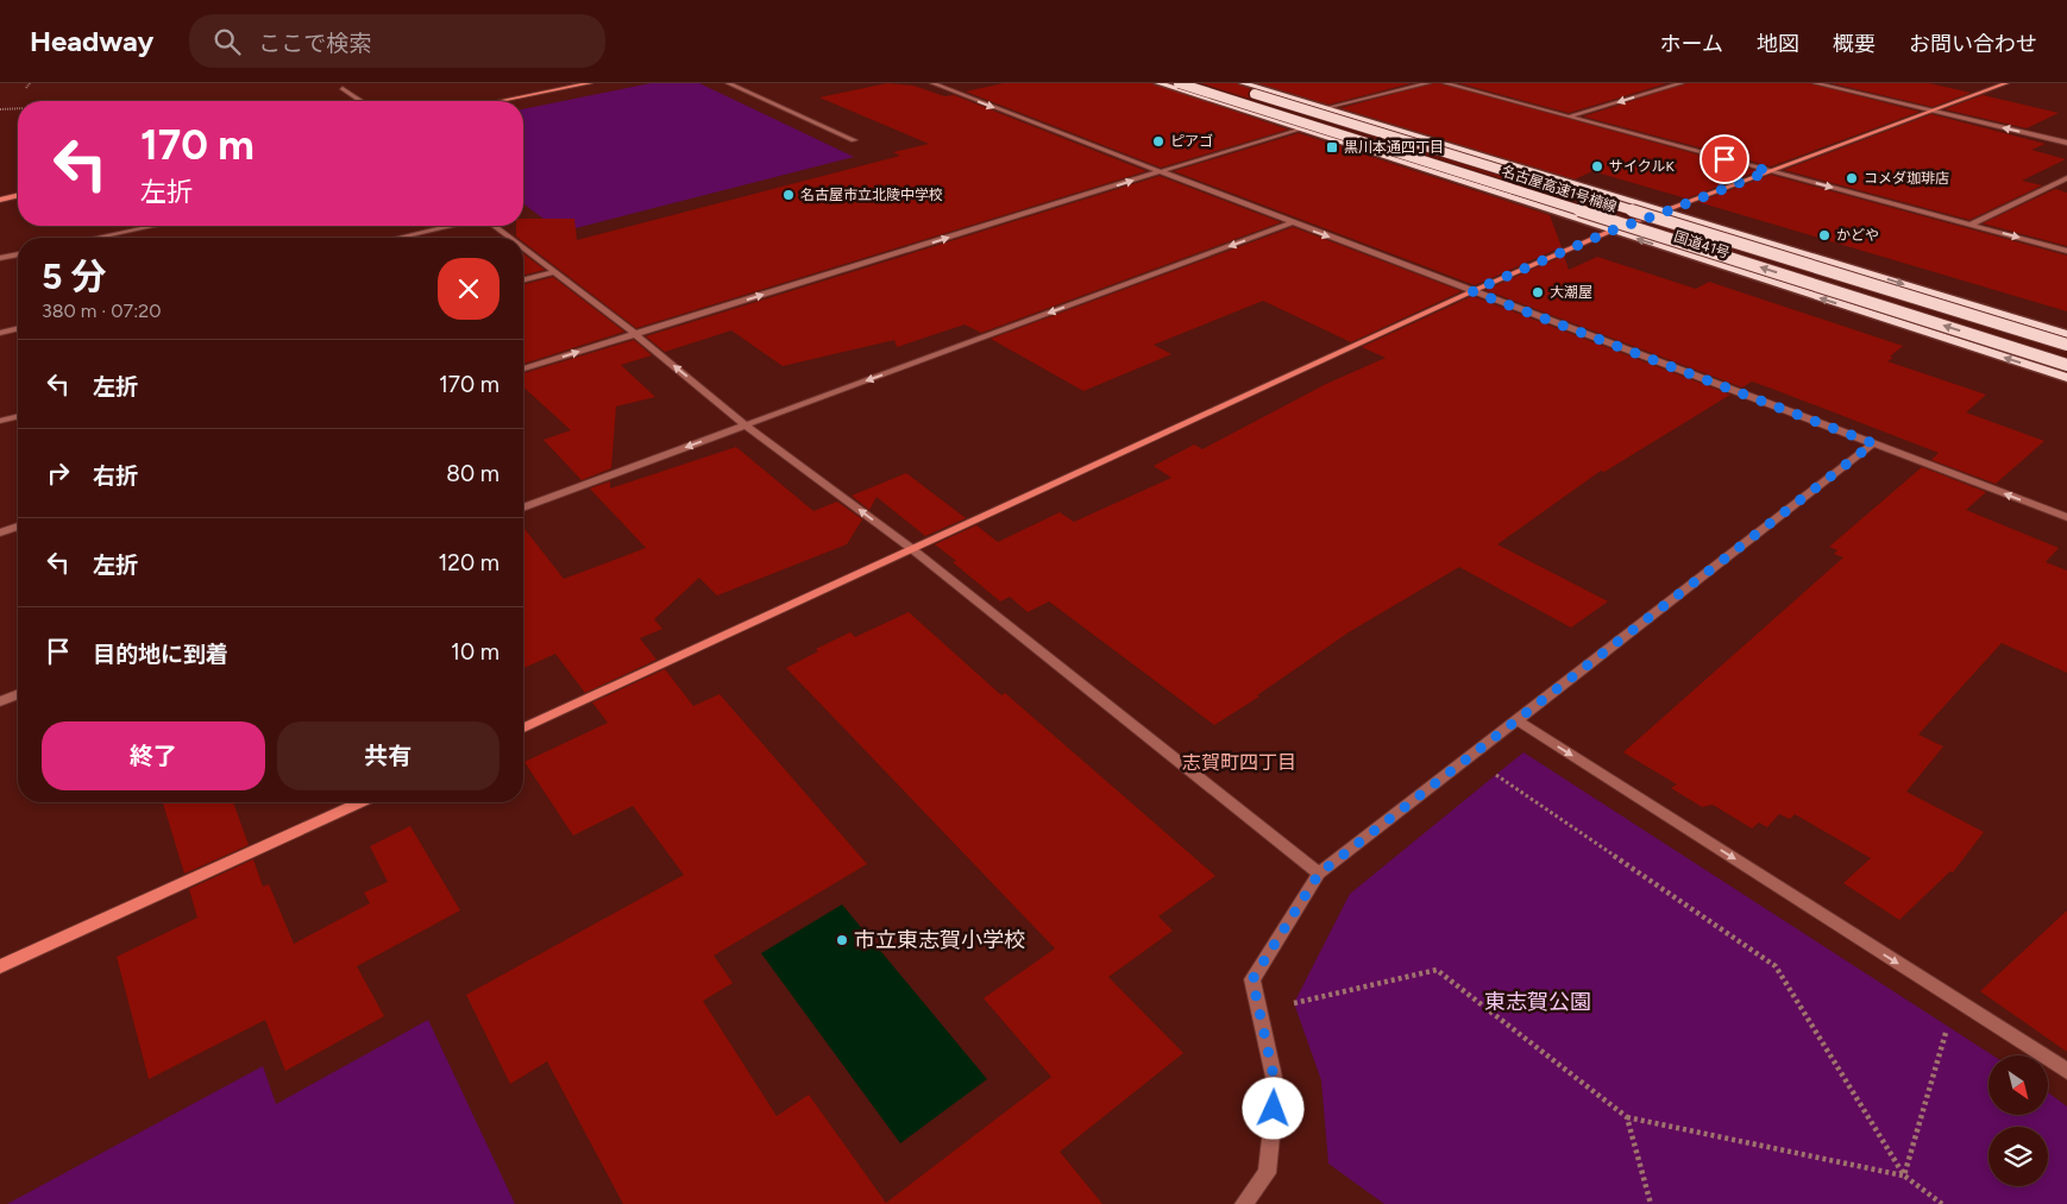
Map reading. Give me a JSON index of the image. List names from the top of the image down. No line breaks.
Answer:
{"streets":{"highway":["名古屋高速1号楠線","国道41号"]},"districts":["志賀町四丁目"],"parks":["東志賀公園"],"places":{"other":["ピアゴ","サイクルK","コメダ珈琲店","名古屋市立北陵中学校","かどや","大潮屋","市立東志賀小学校"],"transit":["黒川本通四丁目"]},"north":"bottom right","page":{"header":"Headway","search":"ここで検索","nav":["ホーム","地図","概要","お問い合わせ"],"turn":["170 m","左折"],"heading":["5 分","380 m · 07:20"],"list":[{"name":"左折","value":"170 m"},{"name":"右折","value":"80 m"},{"name":"左折","value":"120 m"},{"name":"目的地に到着","value":"10 m"}],"buttons":["終了","共有"]}}
